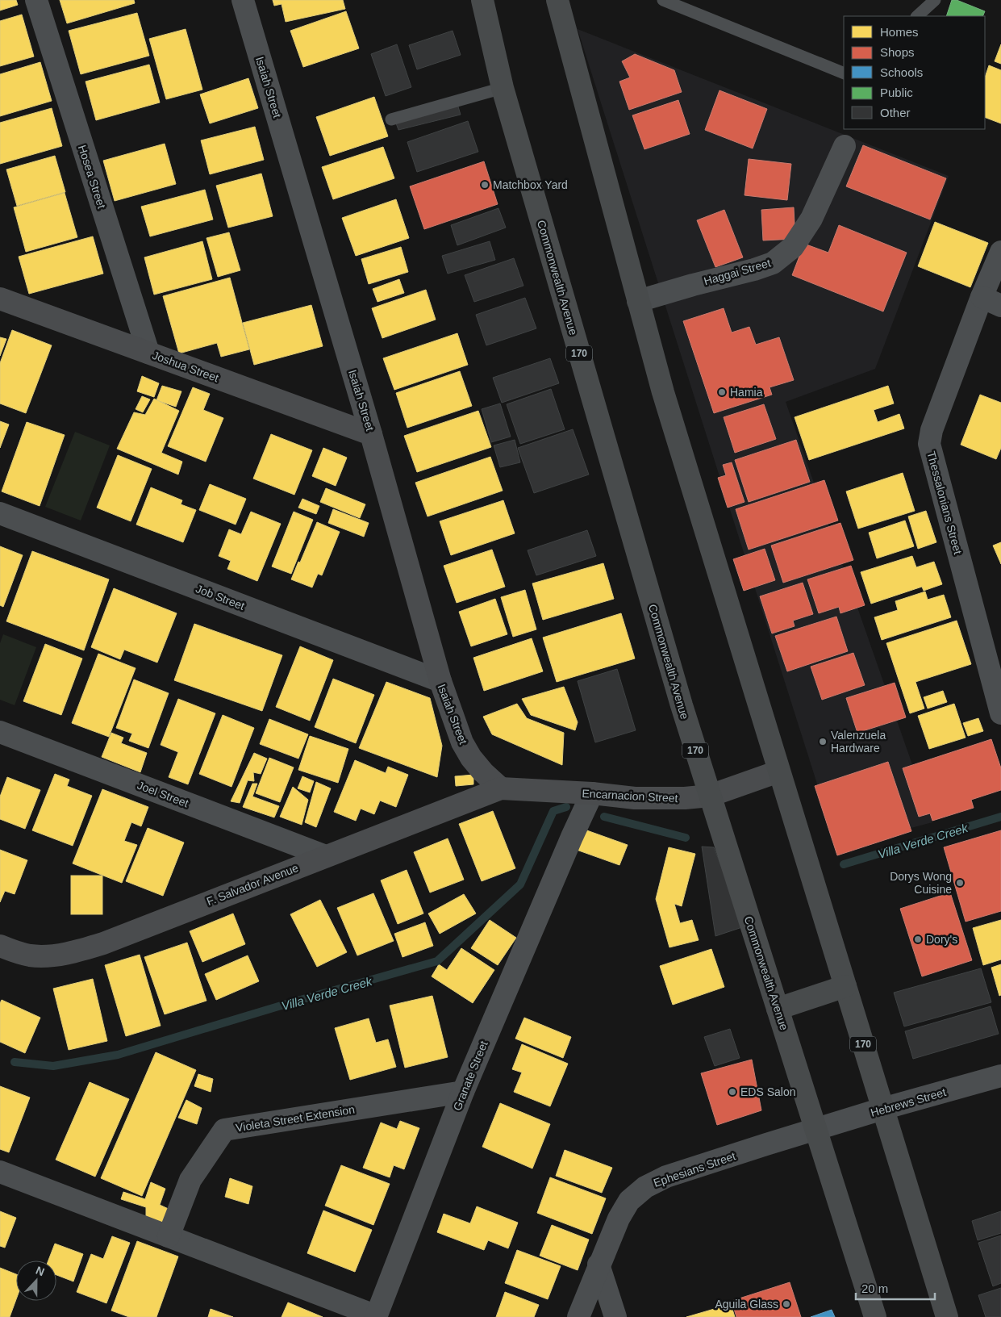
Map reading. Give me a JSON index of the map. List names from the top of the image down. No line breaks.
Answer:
{"streets":{"main road":["Commonwealth Avenue","170"],"street":["Isaiah Street","Hosea Street","Haggai Street","Joshua Street","Thessalonians Street","Job Street","Joel Street","Encarnacion Street","F. Salvador Avenue","Granate Street","Hebrews Street","Violeta Street Extension","Ephesians Street"]},"crossings":[["Isaiah Street","Joshua Street"],["Isaiah Street","Job Street"],["Isaiah Street","Encarnacion Street"],["Isaiah Street","F. Salvador Avenue"],["Hosea Street","Joshua Street"],["Haggai Street","170"],["Commonwealth Avenue","Encarnacion Street"],["Commonwealth Avenue","Hebrews Street"],["Commonwealth Avenue","Ephesians Street"],["170","Encarnacion Street"],["170","Hebrews Street"],["Joel Street","F. Salvador Avenue"],["Encarnacion Street","F. Salvador Avenue"],["Encarnacion Street","Granate Street"],["Granate Street","Violeta Street Extension"],["Hebrews Street","Ephesians Street"]],"water":["Villa Verde Creek"],"places":["Matchbox Yard","Hamia","Valenzuela Hardware","Dorys Wong Cuisine","Dory's","EDS Salon","Aguila Glass"],"legend":["Homes","Shops","Schools","Public","Other"],"scale_bar":"20 m","north":"top"}
